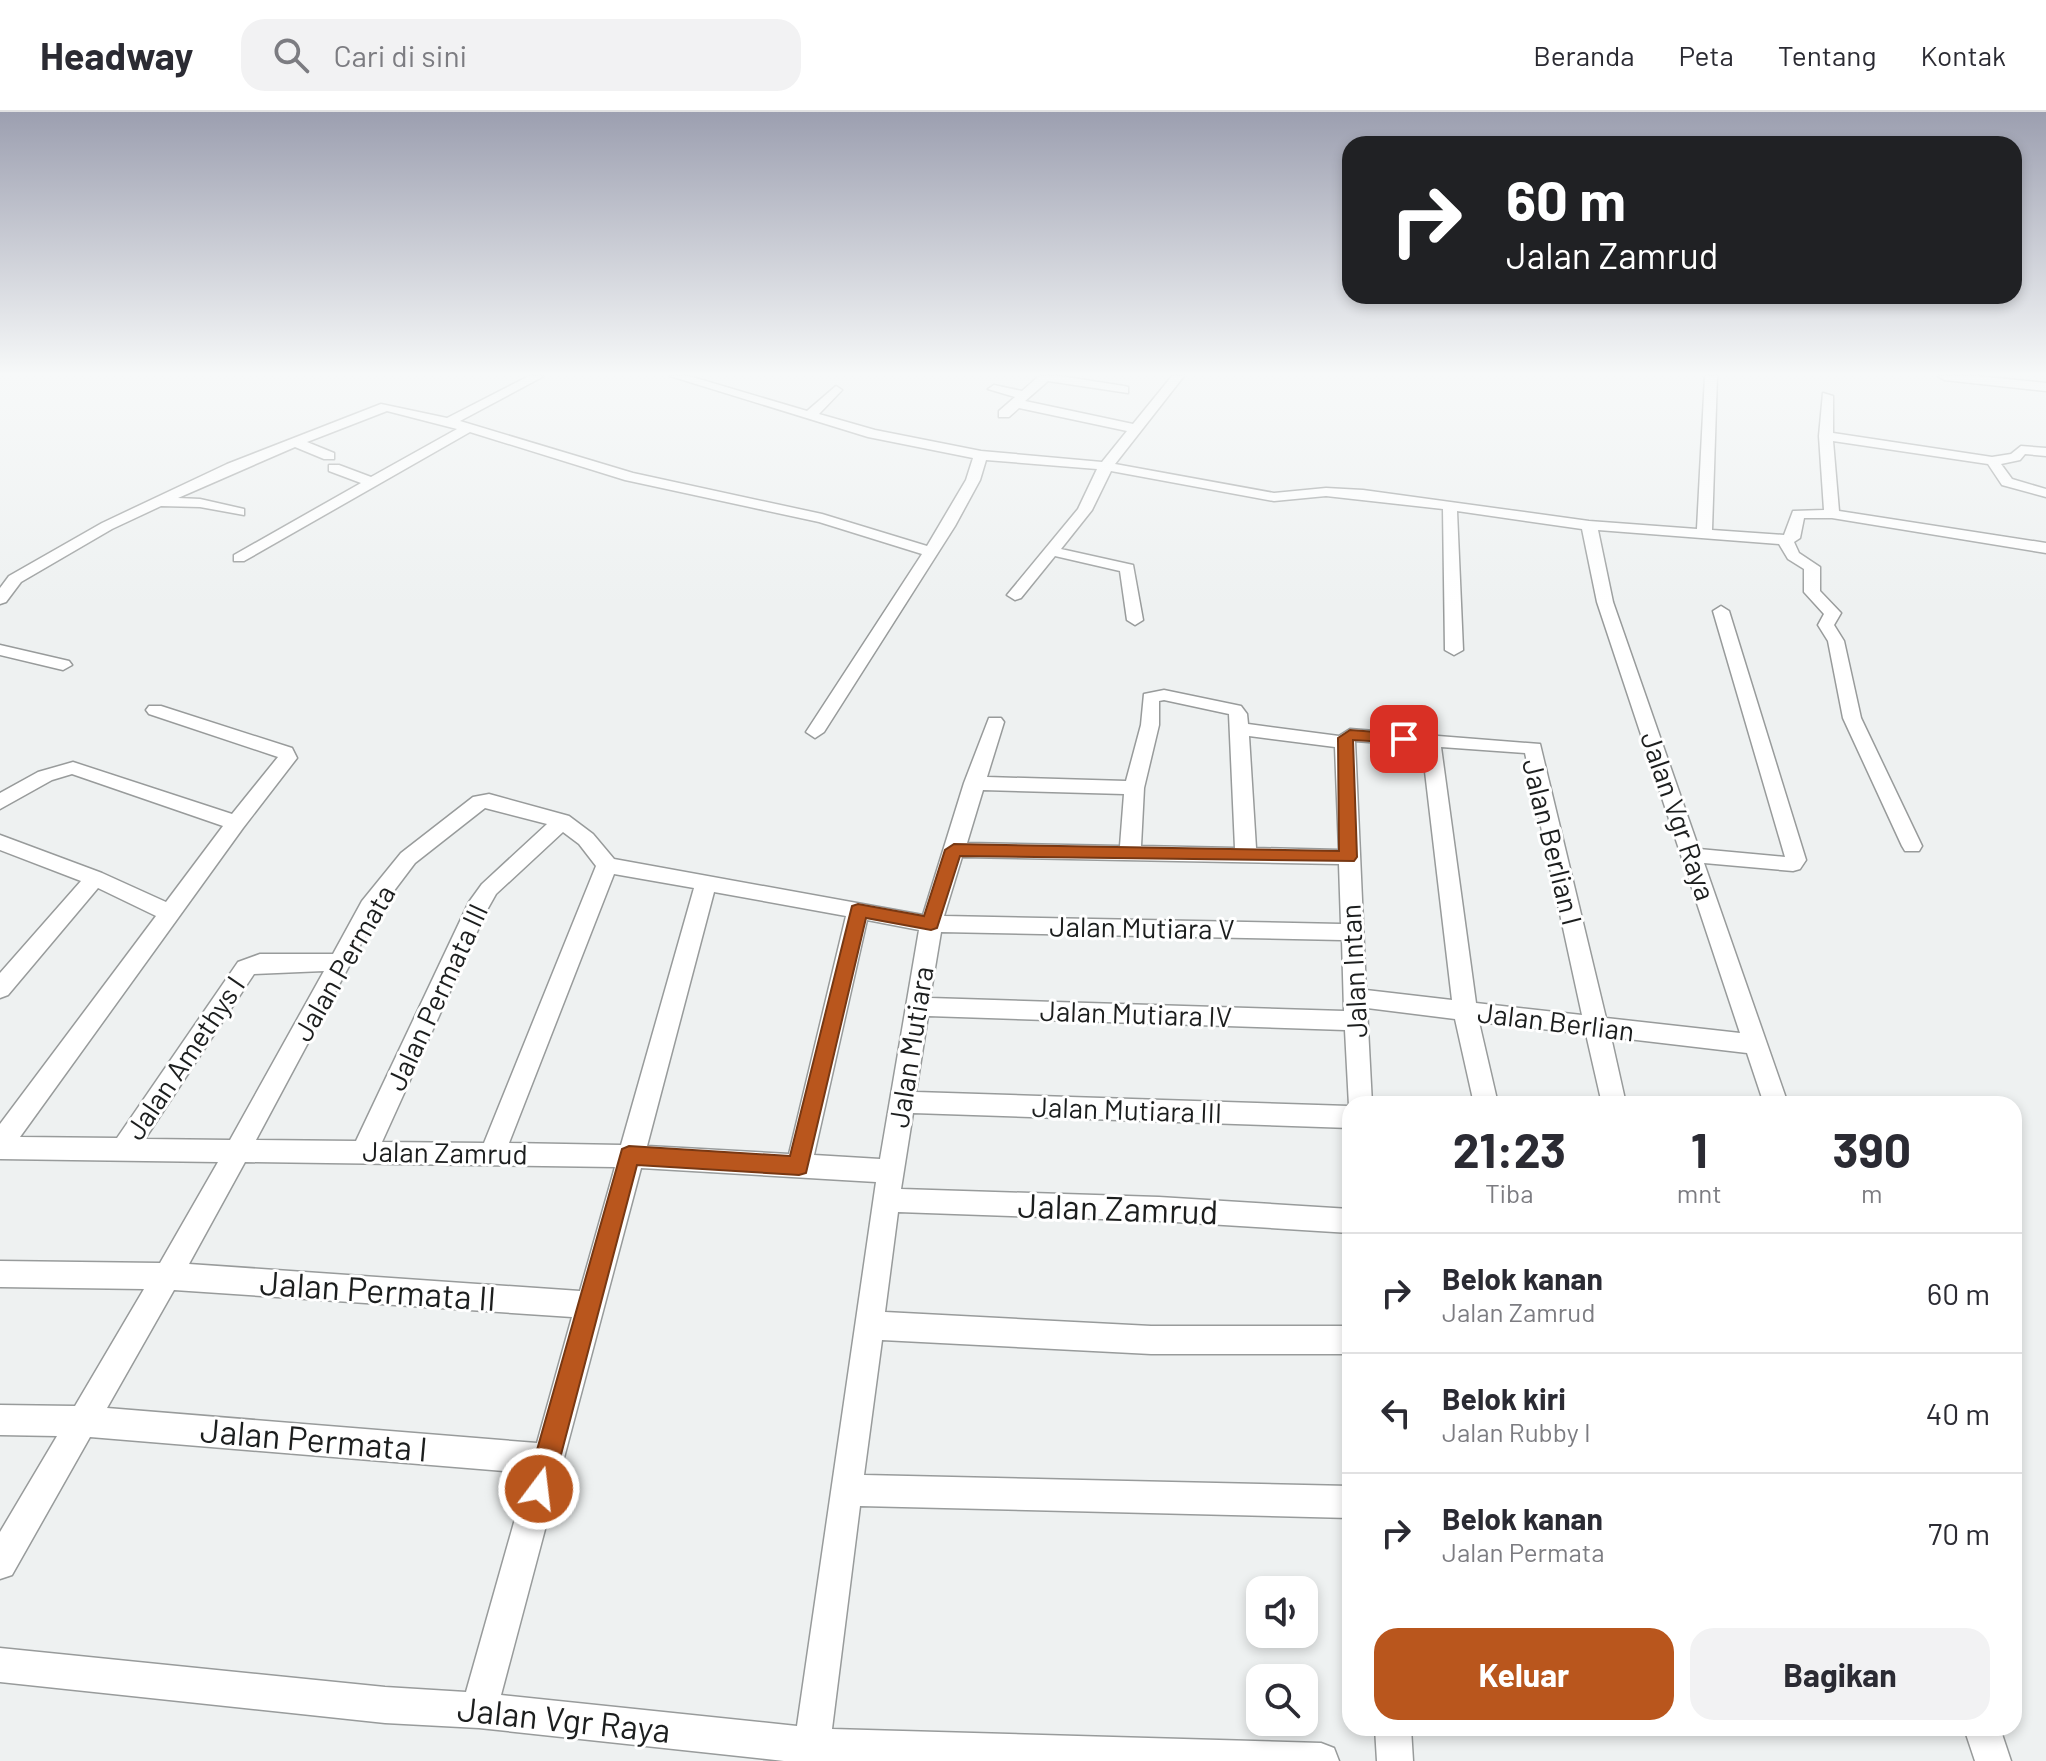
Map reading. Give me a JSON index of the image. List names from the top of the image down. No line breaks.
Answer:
{"streets":{"street":["Jalan Vgr Raya","Jalan Berlian I","Jalan Mutiara V","Jalan Permata","Jalan Intan","Jalan Permata III","Jalan Mutiara IV","Jalan Berlian","Jalan Mutiara","Jalan Amethys I","Jalan Mutiara III","Jalan Zamrud","Jalan Permata II","Jalan Permata I"]},"crossings":[["Jalan Vgr Raya","Jalan Berlian"],["Jalan Vgr Raya","Jalan Mutiara"],["Jalan Berlian I","Jalan Intan"],["Jalan Berlian I","Jalan Berlian"],["Jalan Mutiara V","Jalan Intan"],["Jalan Mutiara V","Jalan Mutiara"],["Jalan Permata","Jalan Permata III"],["Jalan Permata","Jalan Amethys I"],["Jalan Permata","Jalan Zamrud"],["Jalan Permata","Jalan Permata II"],["Jalan Permata","Jalan Permata I"],["Jalan Intan","Jalan Mutiara IV"],["Jalan Intan","Jalan Berlian"],["Jalan Permata III","Jalan Zamrud"],["Jalan Mutiara IV","Jalan Berlian"],["Jalan Mutiara IV","Jalan Mutiara"],["Jalan Mutiara","Jalan Mutiara III"],["Jalan Mutiara","Jalan Zamrud"],["Jalan Amethys I","Jalan Zamrud"]],"page":{"header":"Headway","search":"Cari di sini","nav":["Beranda","Peta","Tentang","Kontak"],"turn":["60 m","Jalan Zamrud"],"eta":["21:23","Tiba","1","mnt","390","m"],"list":[{"name":"Belok kanan","note":"Jalan Zamrud","value":"60 m"},{"name":"Belok kiri","note":"Jalan Rubby I","value":"40 m"},{"name":"Belok kanan","note":"Jalan Permata","value":"70 m"}],"buttons":["Keluar","Bagikan"]}}
